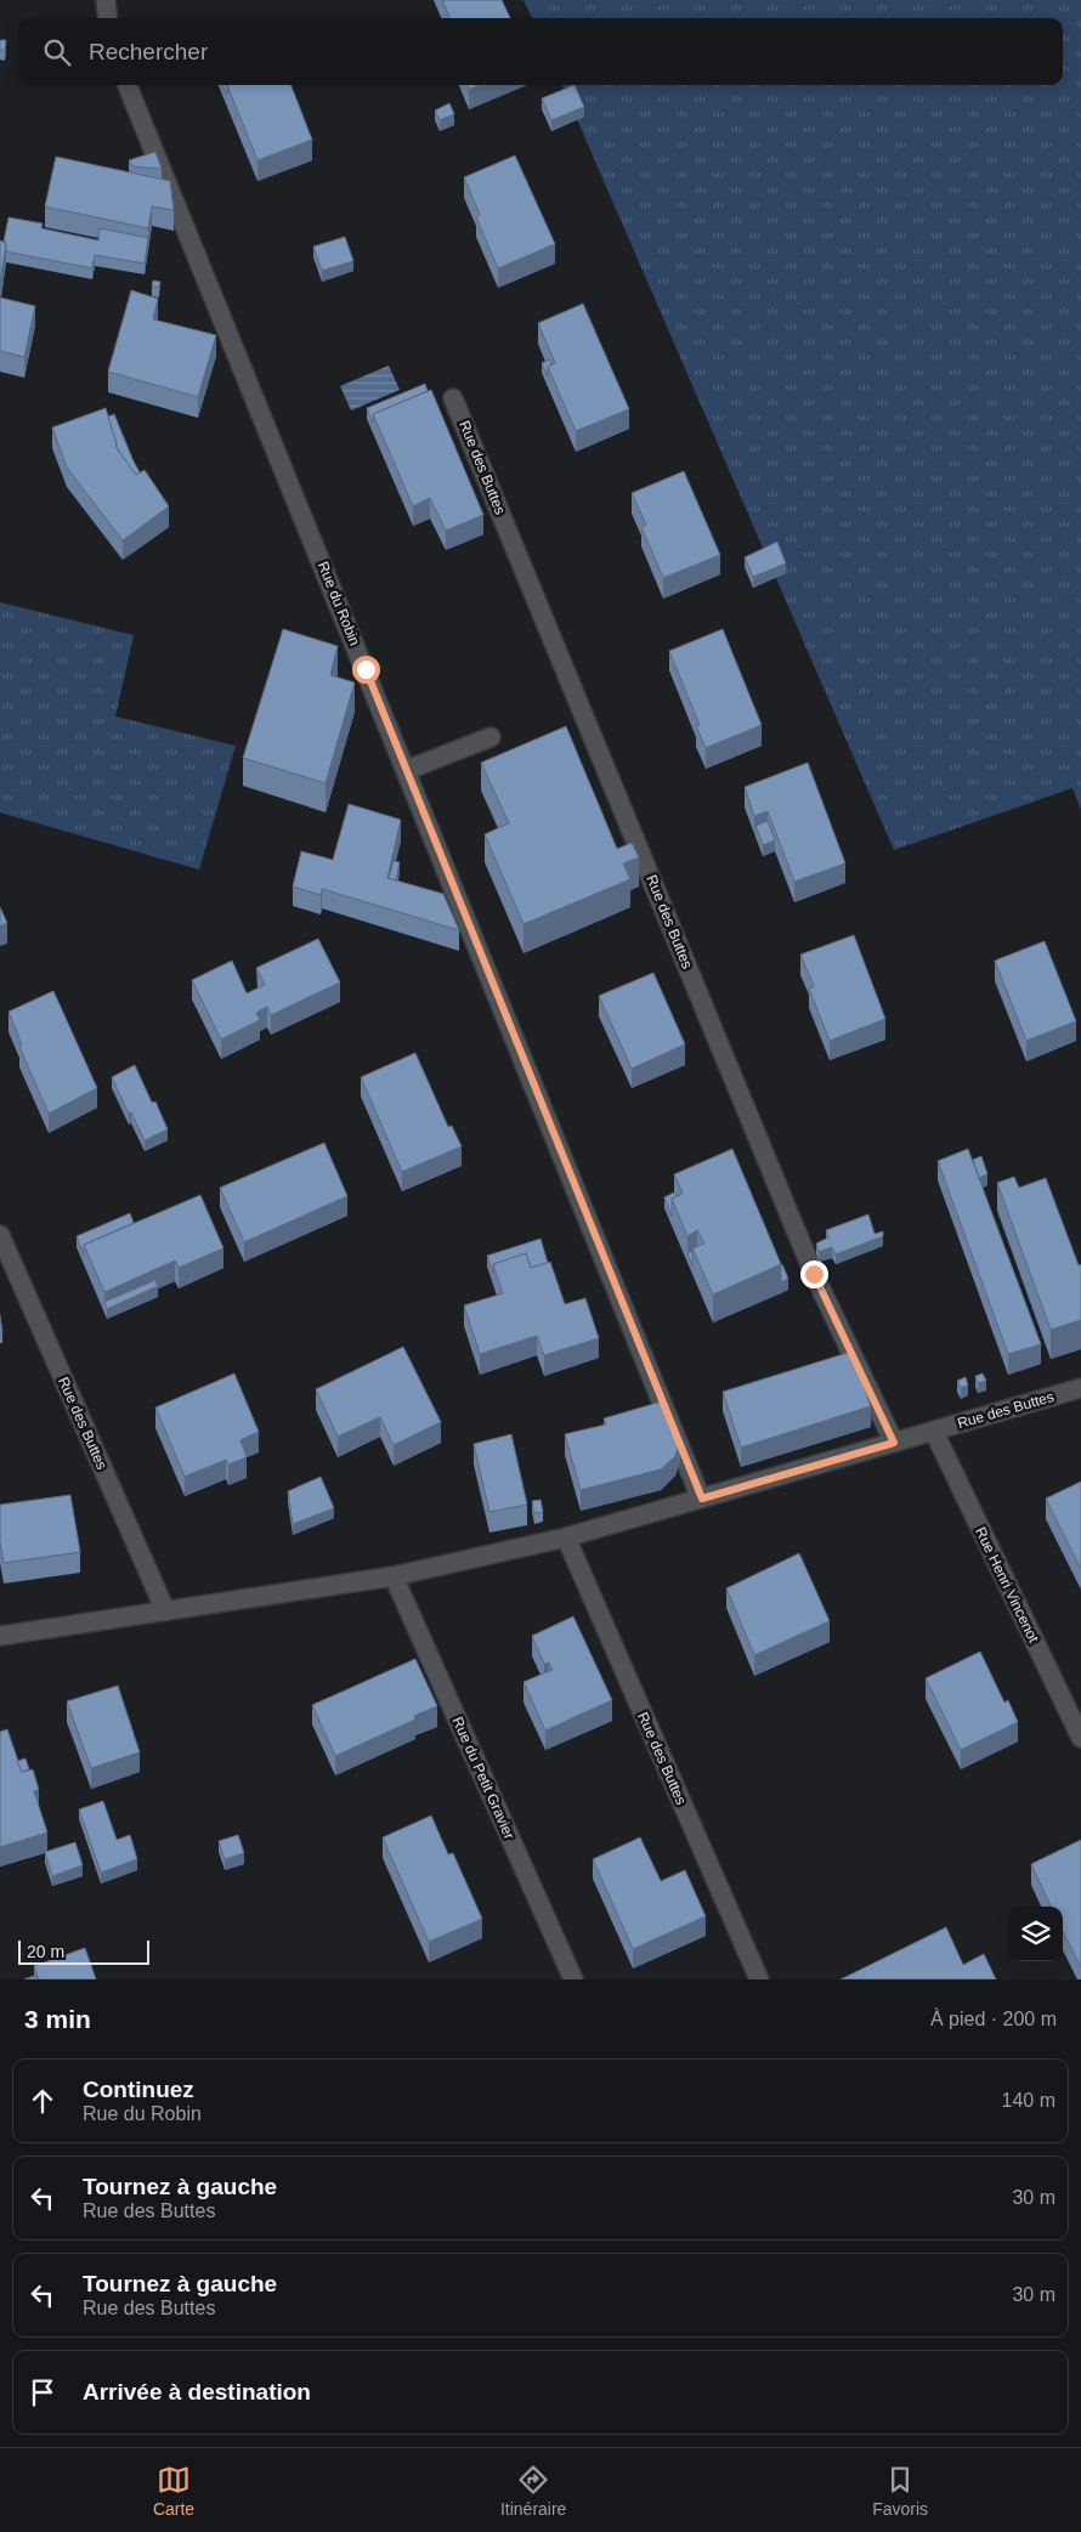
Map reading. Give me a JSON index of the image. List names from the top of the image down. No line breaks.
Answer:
{"streets":{"street":["Rue des Buttes","Rue du Robin","Rue Henri Vincenot","Rue du Petit Gravier"]},"crossings":[["Rue des Buttes","Rue du Robin"],["Rue des Buttes","Rue Henri Vincenot"],["Rue des Buttes","Rue du Petit Gravier"]],"scale_bar":"20 m","page":{"search":"Rechercher","scale":"20 m","heading":["3 min","À pied · 200 m"],"list":[["Continuez","Rue du Robin","140 m"],["Tournez à gauche","Rue des Buttes","30 m"],["Tournez à gauche","Rue des Buttes","30 m"],"Arrivée à destination"],"nav":["Carte","Itinéraire","Favoris"]}}
